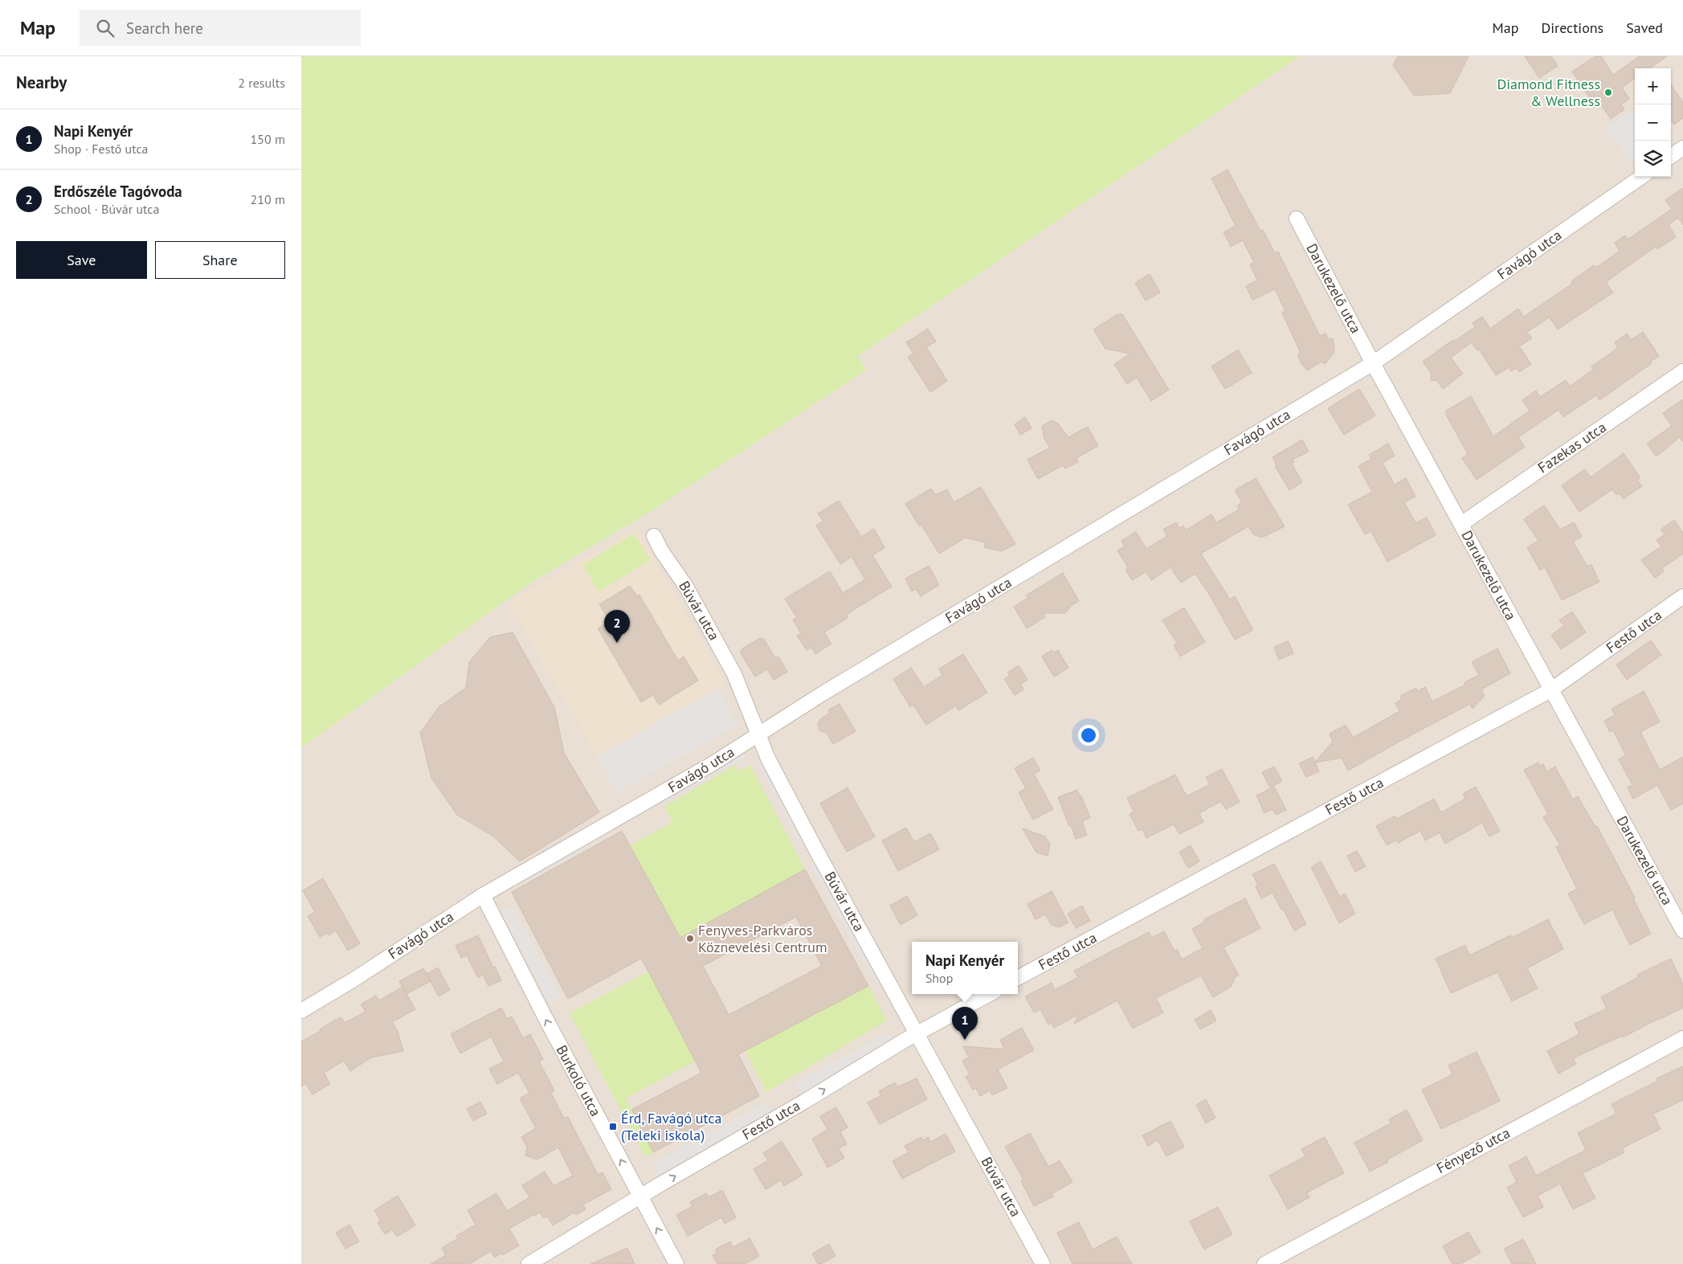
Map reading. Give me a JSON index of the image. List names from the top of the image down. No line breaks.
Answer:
{"streets":{"street":["Favágó utca","Darukezelő utca","Fazekas utca","Búvár utca","Festő utca","Burkoló utca","Fényező utca"]},"crossings":[["Favágó utca","Darukezelő utca"],["Favágó utca","Búvár utca"],["Favágó utca","Burkoló utca"],["Darukezelő utca","Fazekas utca"],["Darukezelő utca","Festő utca"],["Búvár utca","Festő utca"],["Festő utca","Burkoló utca"]],"one_way":["Burkoló utca"],"places":{"other":["Diamond Fitness & Wellness","Fenyves-Parkváros Köznevelési Centrum"],"transit":["Érd, Favágó utca (Teleki iskola)"]},"page":{"header":"Map","search":"Search here","nav":["Map","Directions","Saved"],"heading":["Nearby","2 results"],"map_buttons":["+","−"],"list":[{"mark":"1","name":"Napi Kenyér","note":"Shop · Festő utca","value":"150 m"},{"mark":"2","name":"Erdőszéle Tagóvoda","note":"School · Búvár utca","value":"210 m"}],"buttons":["Save","Share"],"pins":["2","1"],"popup":["Napi Kenyér","Shop"]}}
